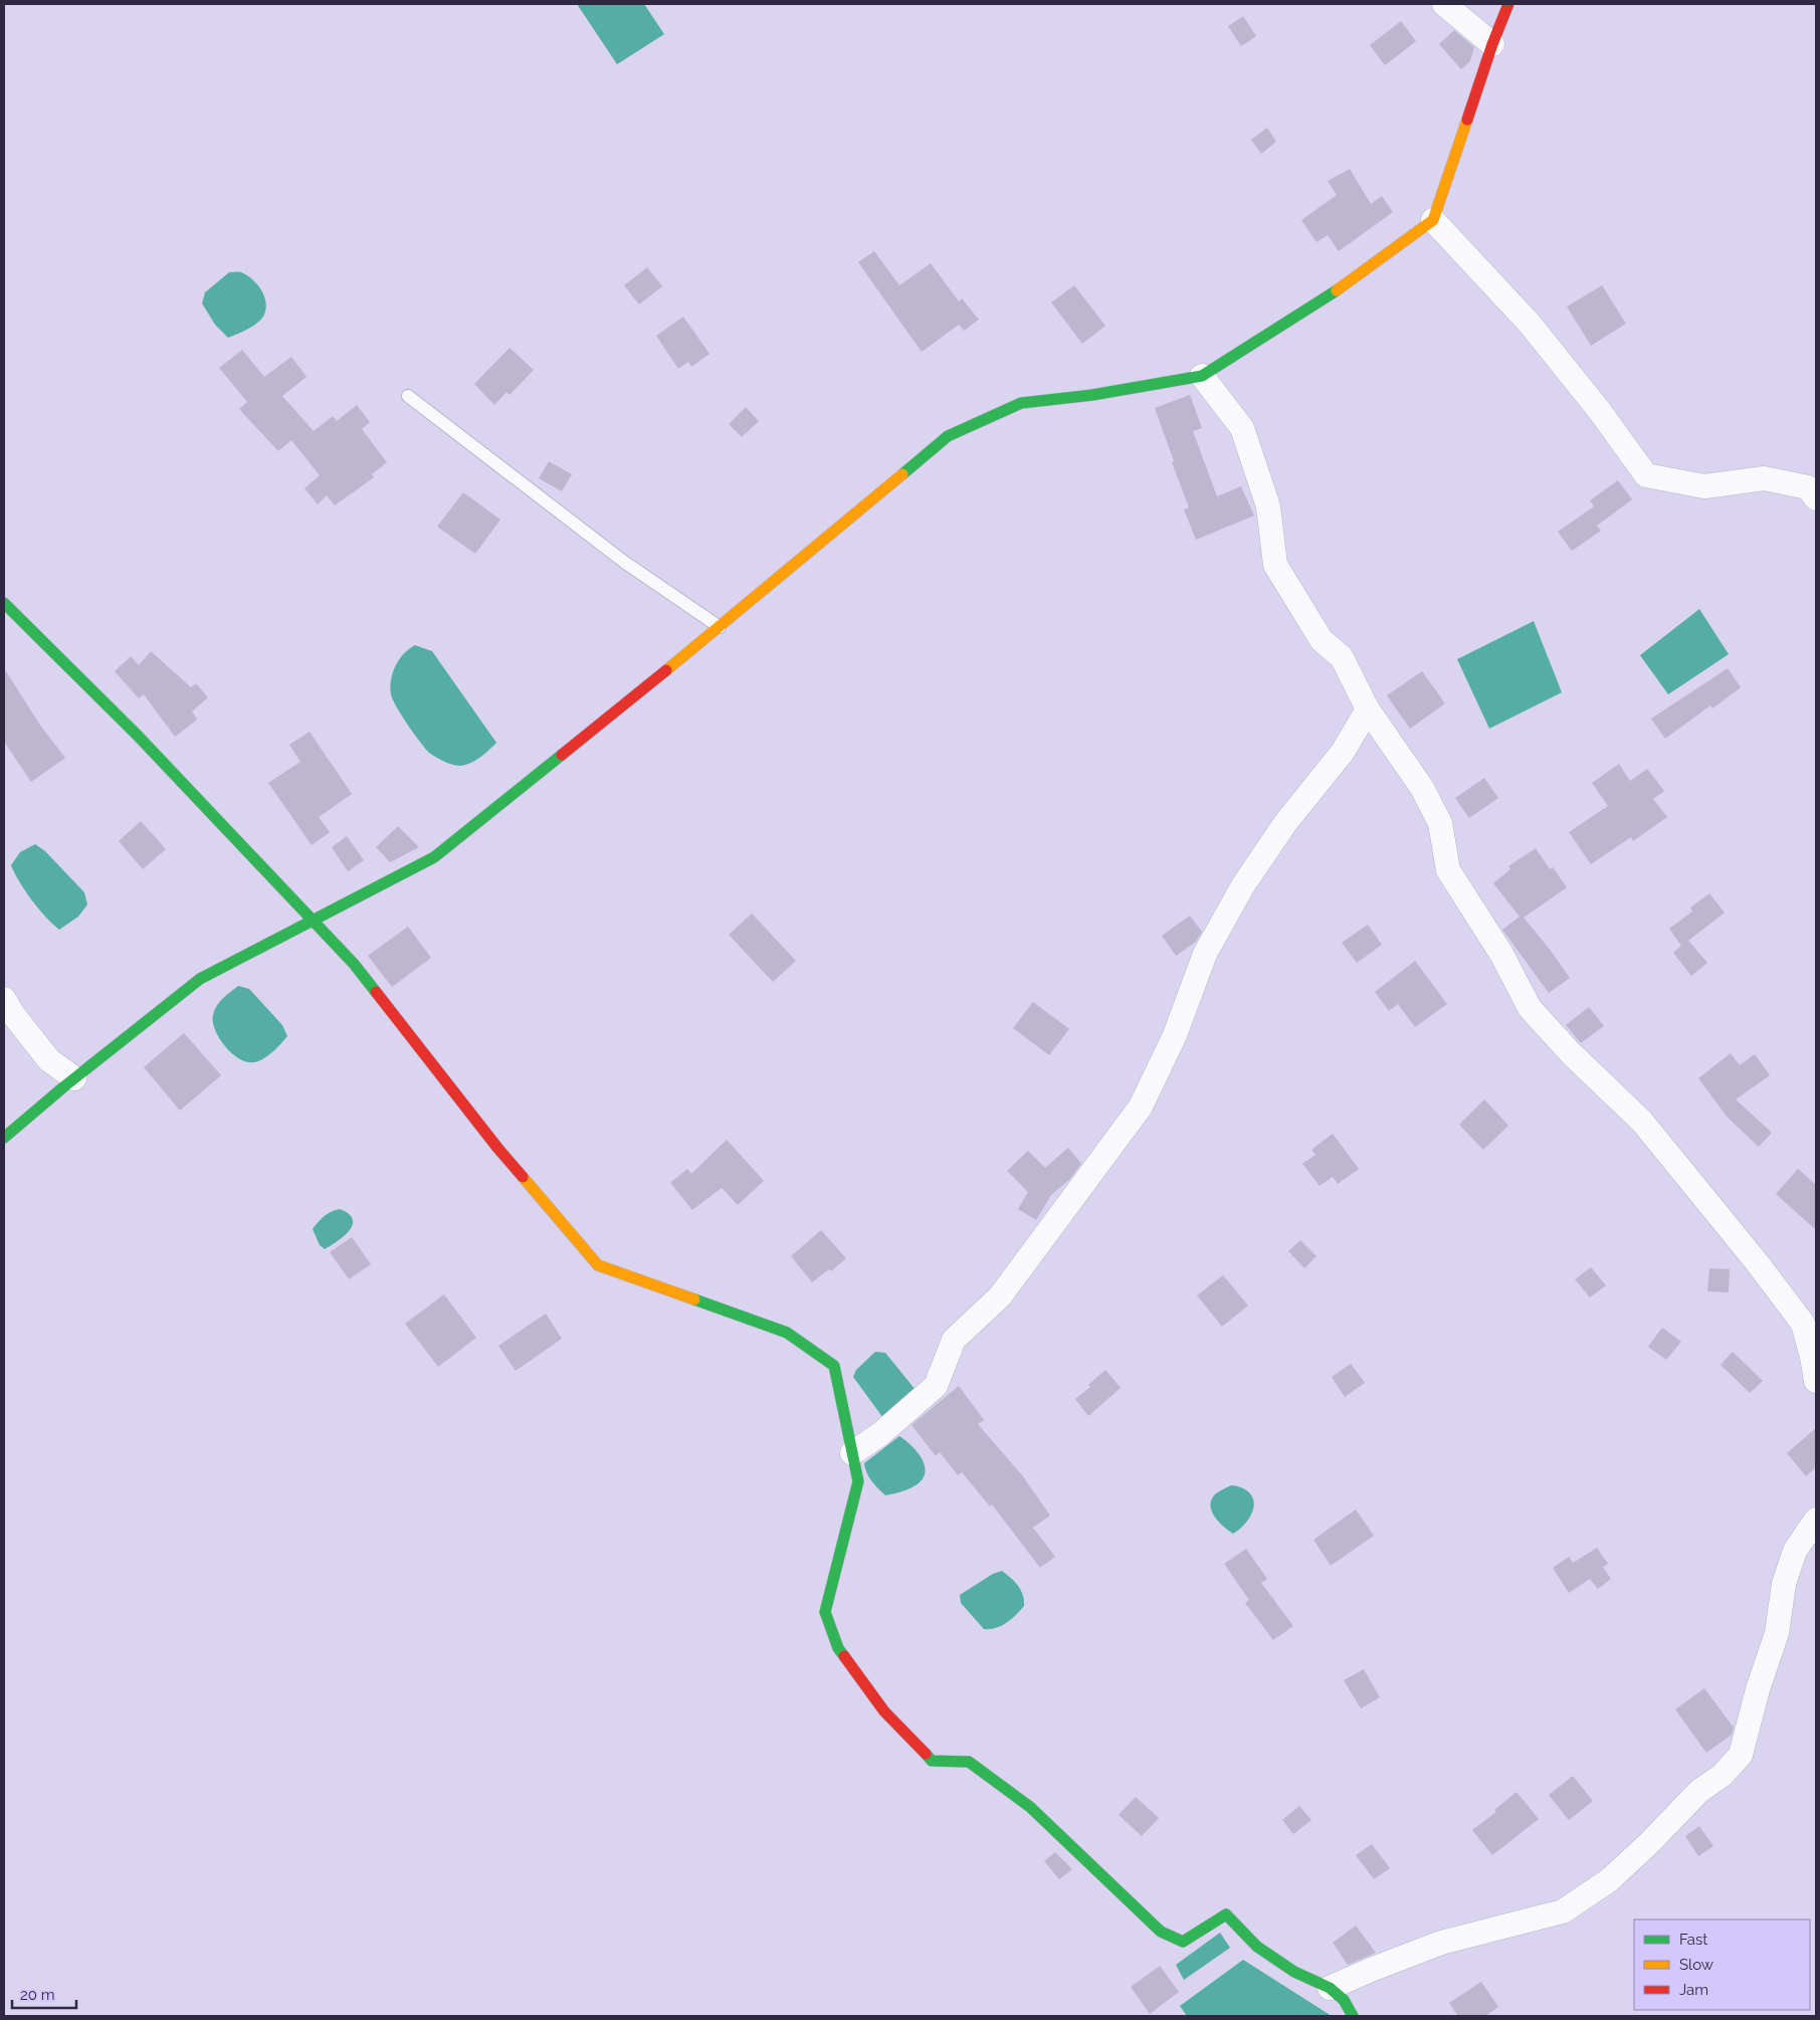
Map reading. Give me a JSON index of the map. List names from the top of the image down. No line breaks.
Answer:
{"legend":["Fast","Slow","Jam"],"scale_bar":"20 m"}
